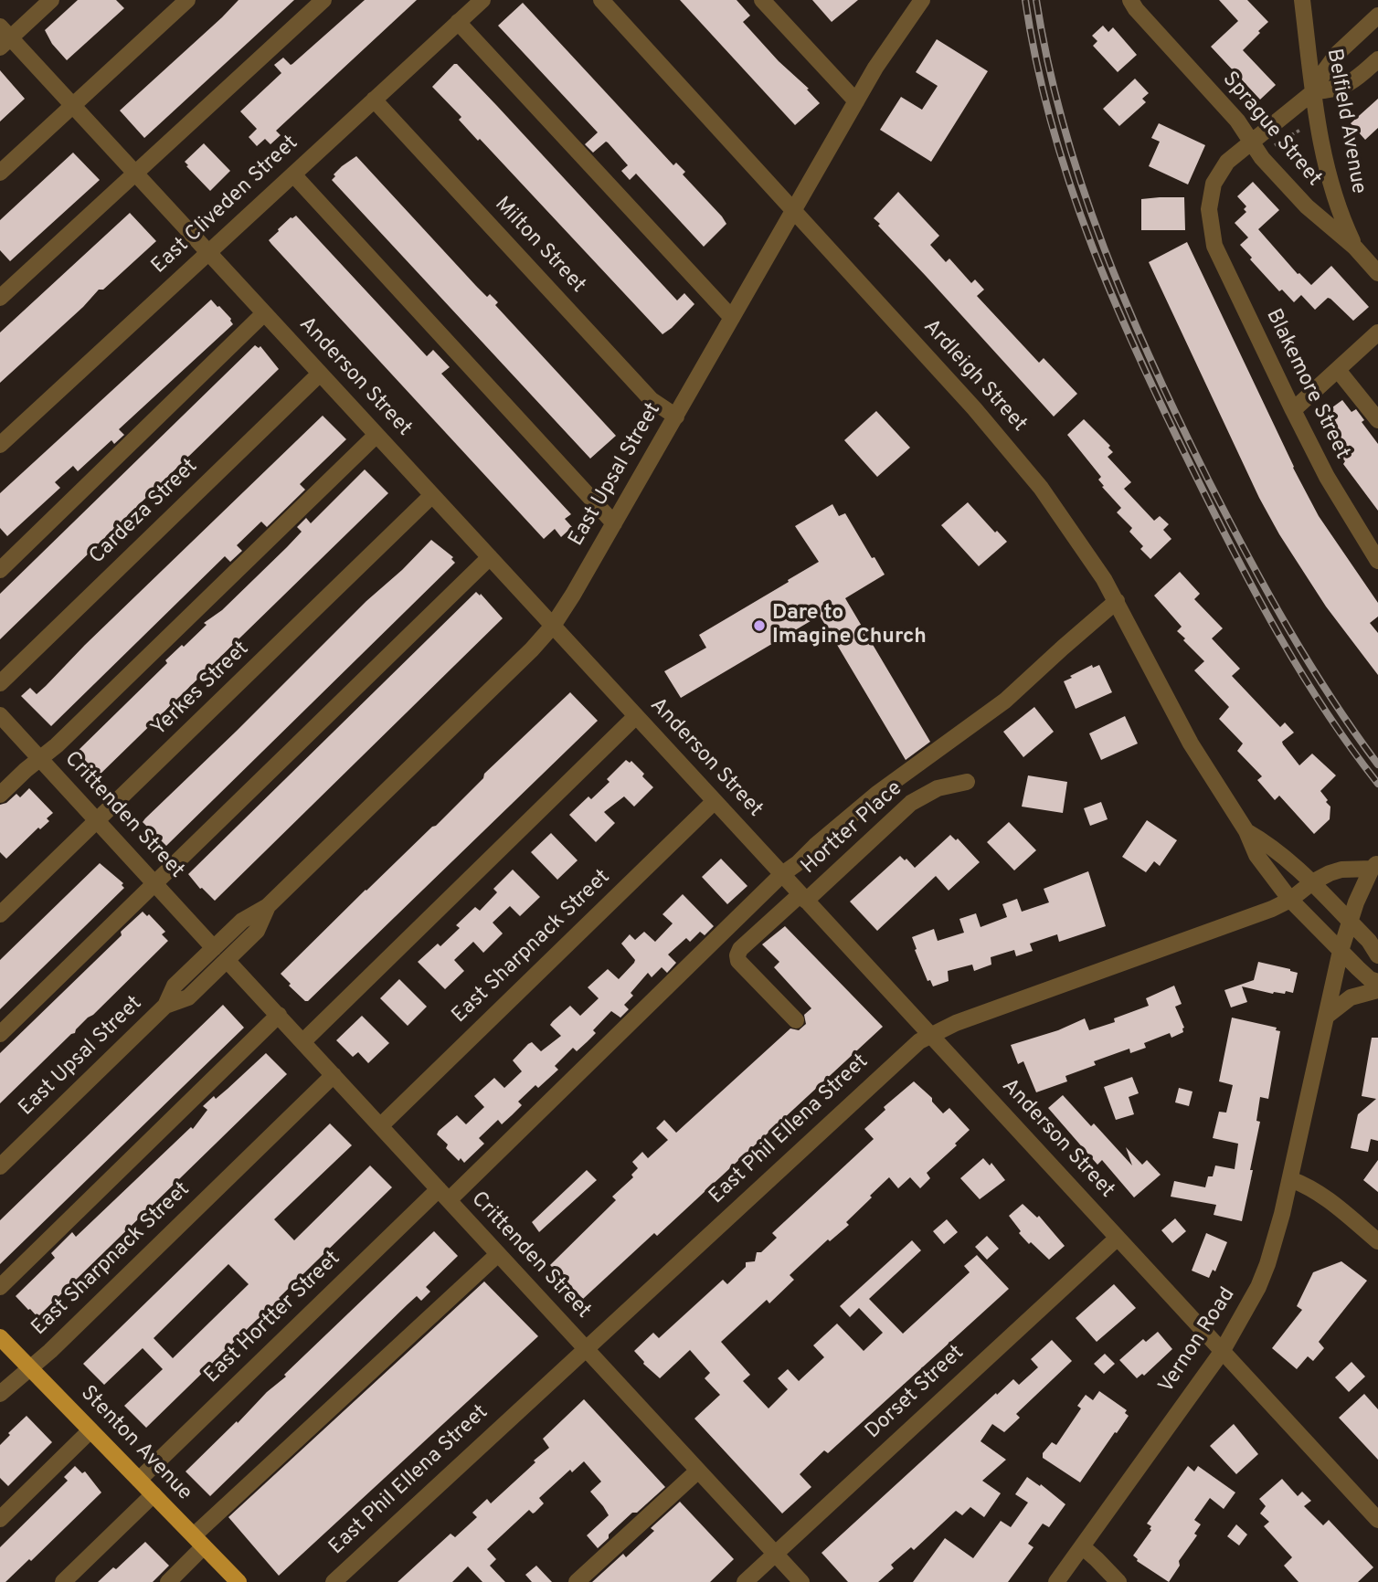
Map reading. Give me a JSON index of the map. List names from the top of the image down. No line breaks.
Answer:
{"streets":{"main road":["Stenton Avenue"],"street":["Belfield Avenue","Sprague Street","East Cliveden Street","Milton Street","Ardleigh Street","Anderson Street","Blakemore Street","East Upsal Street","Cardeza Street","Yerkes Street","Crittenden Street","Hortter Place","East Sharpnack Street","East Phil Ellena Street","East Hortter Street","Vernon Road","Dorset Street"]},"crossings":[["Belfield Avenue","Sprague Street"],["Sprague Street","Blakemore Street"],["East Cliveden Street","Milton Street"],["East Cliveden Street","Anderson Street"],["Milton Street","East Upsal Street"],["Ardleigh Street","East Upsal Street"],["Ardleigh Street","East Phil Ellena Street"],["Ardleigh Street","East Hortter Street"],["Ardleigh Street","Vernon Road"],["Anderson Street","East Upsal Street"],["Anderson Street","Cardeza Street"],["Anderson Street","Yerkes Street"],["Anderson Street","Hortter Place"],["Anderson Street","East Sharpnack Street"],["Anderson Street","East Phil Ellena Street"],["Anderson Street","East Hortter Street"],["Anderson Street","Vernon Road"],["Anderson Street","Dorset Street"],["East Upsal Street","Crittenden Street"],["Yerkes Street","Crittenden Street"],["Crittenden Street","East Sharpnack Street"],["Crittenden Street","East Phil Ellena Street"],["Crittenden Street","East Hortter Street"],["Crittenden Street","Dorset Street"],["East Sharpnack Street","Stenton Avenue"],["East Phil Ellena Street","Vernon Road"],["East Hortter Street","Stenton Avenue"]],"places":["Dare to Imagine Church"]}
